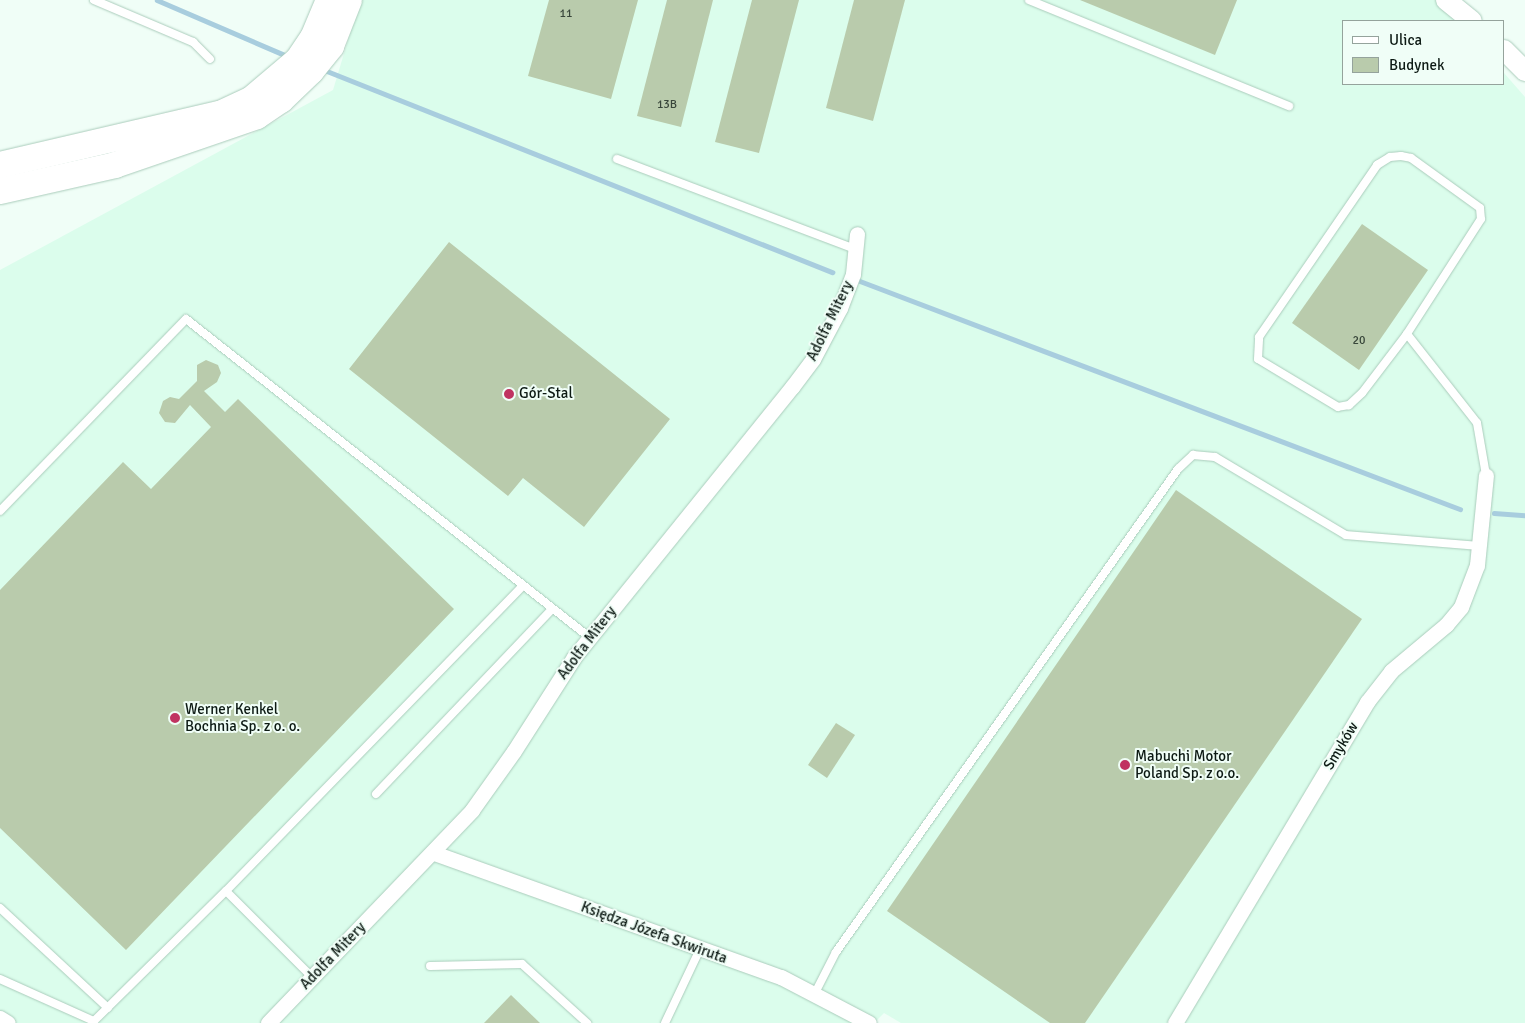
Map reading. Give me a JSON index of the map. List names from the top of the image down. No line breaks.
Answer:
{"streets":{"street":["Adolfa Mitery","Smyków","Księdza Józefa Skwiruta"]},"crossings":[["Adolfa Mitery","Księdza Józefa Skwiruta"]],"places":["Gór-Stal","Werner Kenkel Bochnia Sp. z o. o.","Mabuchi Motor Poland Sp. z o.o."],"house_numbers":["11","13B","20"],"legend":["Ulica","Budynek"]}
